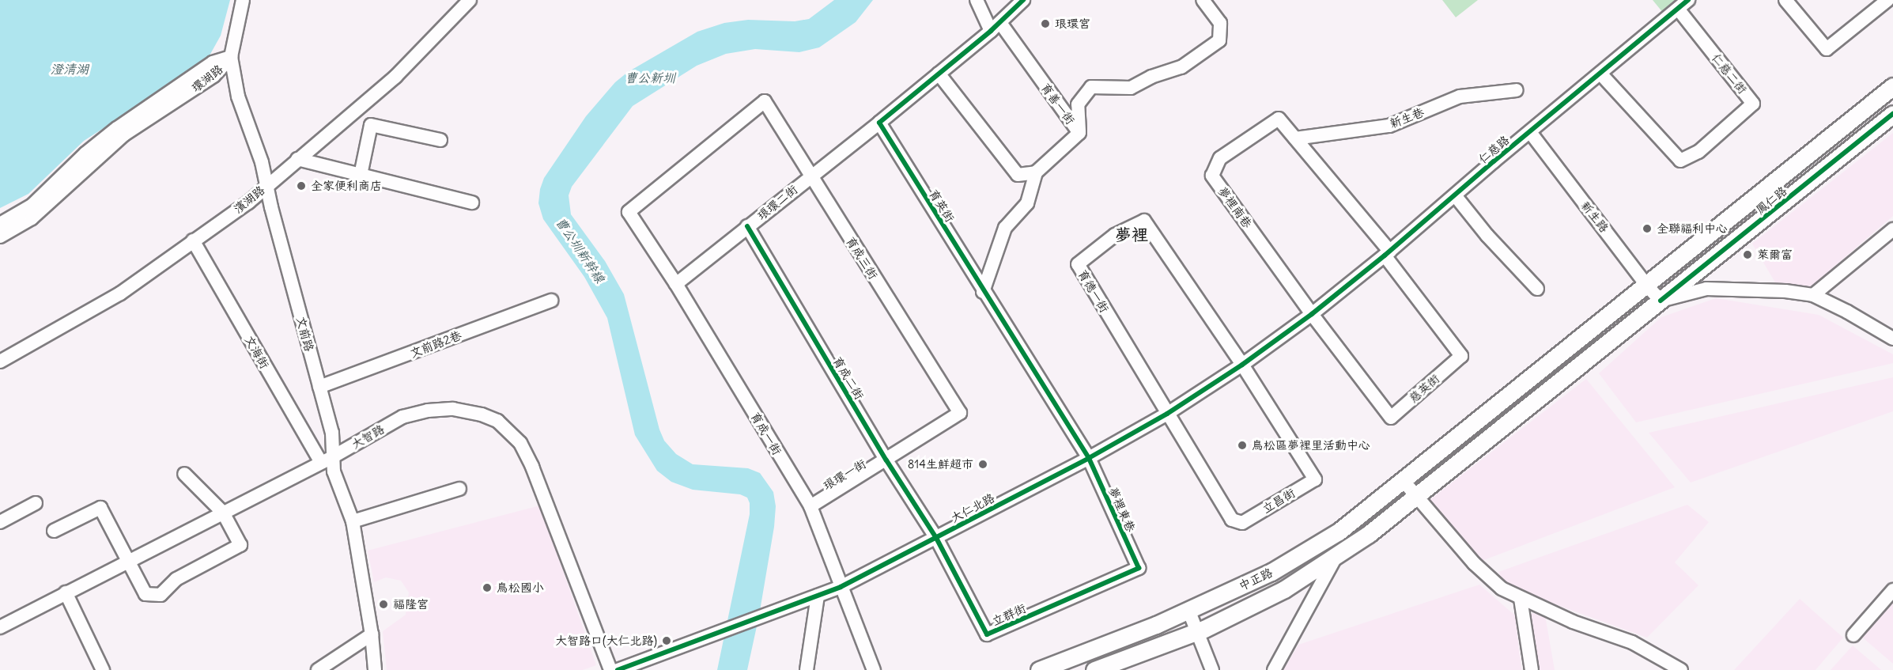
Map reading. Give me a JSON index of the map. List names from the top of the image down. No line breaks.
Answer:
{"streets":{"main road":["鳳仁路","中正路"],"street":["仁慈二街","環湖路","育善一街","新生巷","仁慈路","濱湖路","琅環二街","育英街","夢裡南巷","新生路","育成三街","育德一街","文前路","文前路2巷","文海街","育成二街","慈英街","育成一街","大智路","琅環一街","立昌街","大仁北路","夢裡東巷","立群街"]},"crossings":[["仁慈二街","仁慈路"],["環湖路","文前路"],["新生巷","夢裡南巷"],["仁慈路","夢裡南巷"],["仁慈路","新生路"],["仁慈路","慈英街"],["仁慈路","大仁北路"],["濱湖路","文前路"],["濱湖路","文海街"],["鳳仁路","新生路"],["鳳仁路","中正路"],["琅環二街","育英街"],["琅環二街","育成三街"],["琅環二街","育成二街"],["琅環二街","育成一街"],["育英街","大仁北路"],["育英街","夢裡東巷"],["夢裡南巷","慈英街"],["夢裡南巷","大仁北路"],["育成三街","育成一街"],["育成三街","琅環一街"],["育德一街","立昌街"],["育德一街","大仁北路"],["文前路","文前路2巷"],["文前路","文海街"],["文前路","大智路"],["文海街","大智路"],["育成二街","琅環一街"],["育成二街","大仁北路"],["育成二街","立群街"],["慈英街","大仁北路"],["育成一街","琅環一街"],["育成一街","大仁北路"],["立昌街","大仁北路"],["大仁北路","夢裡東巷"],["大仁北路","立群街"],["夢裡東巷","立群街"]],"districts":["夢裡"],"water":["澄清湖","曹公新圳","曹公圳新幹線"],"places":["琅環宮","全家便利商店","全聯福利中心","萊爾富","鳥松區夢裡里活動中心","814生鮮超市","鳥松國小","福隆宮","大智路口(大仁北路)"]}
